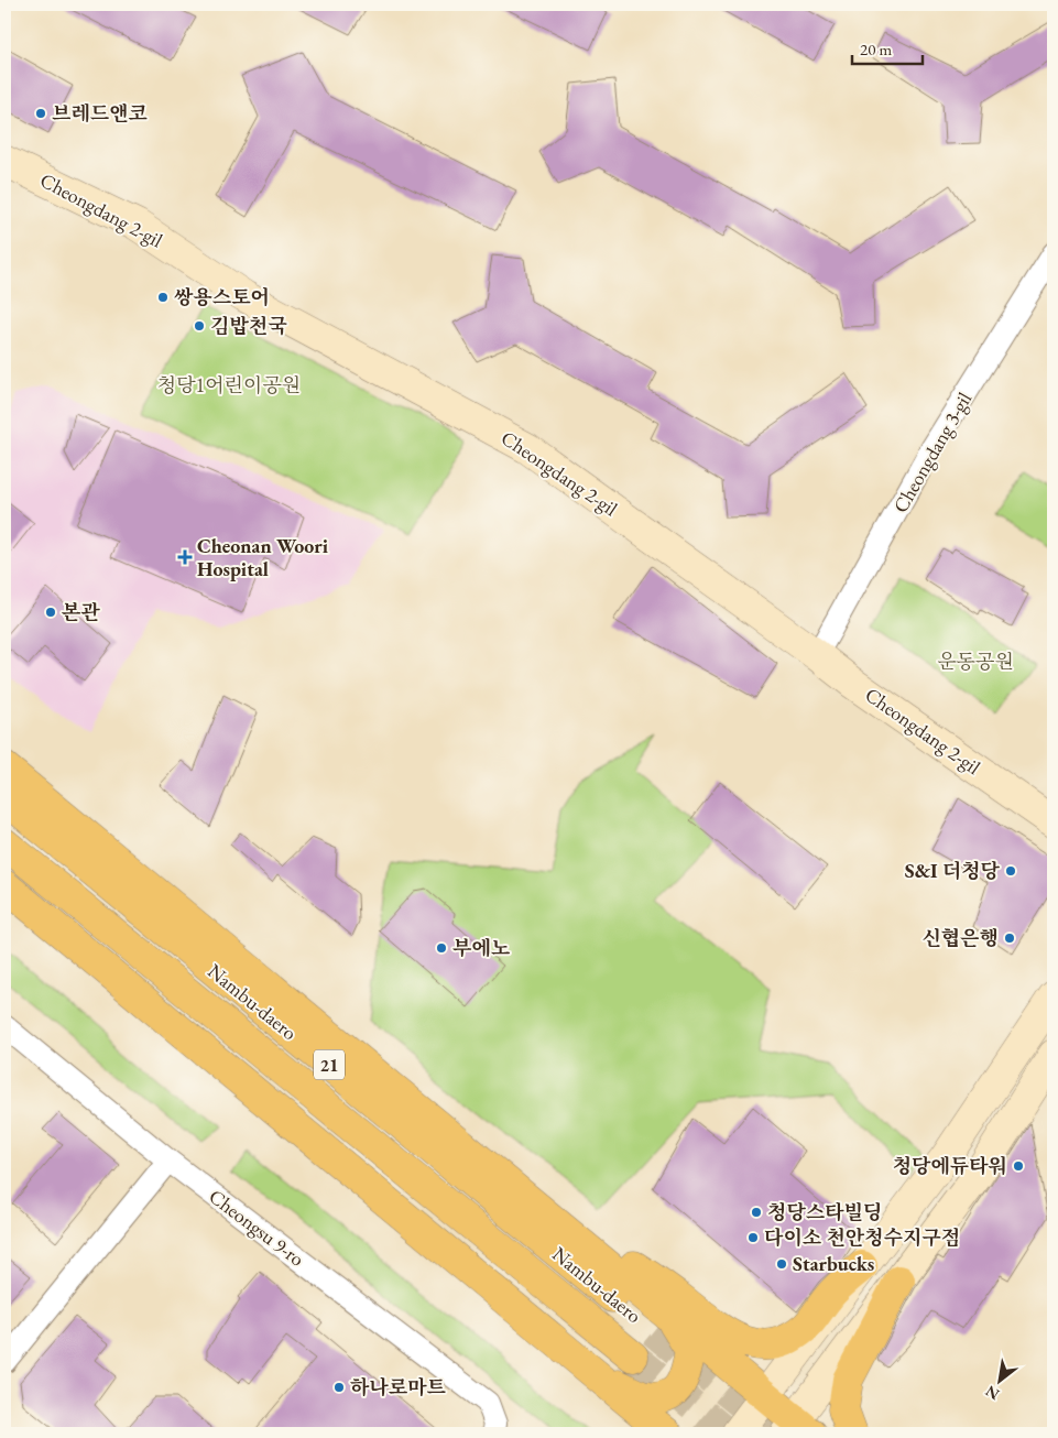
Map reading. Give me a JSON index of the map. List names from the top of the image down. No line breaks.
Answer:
{"streets":{"highway":["Nambu-daero","21"],"street":["Cheongdang 2-gil","Cheongdang 3-gil","Cheongsu 9-ro"]},"crossings":[["Cheongdang 2-gil","Cheongdang 3-gil"]],"parks":["청당1어린이공원","운동공원"],"places":{"other":["브레드앤코","쌍용스토어","김밥천국","본관","S&I 더청당","신협은행","부에노","청당에듀타워","청당스타빌딩","다이소 천안청수지구점","Starbucks","하나로마트"],"health":["Cheonan Woori Hospital"]},"scale_bar":"20 m","north":"bottom left"}
